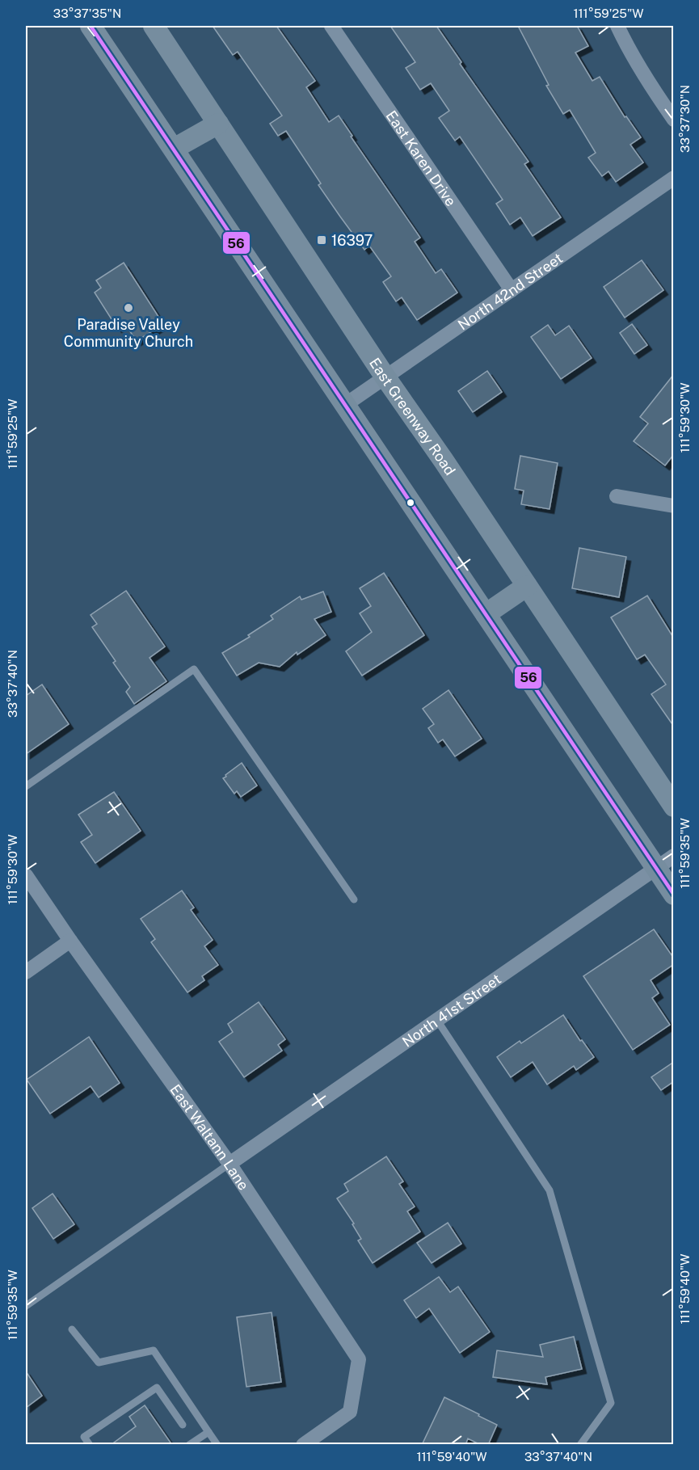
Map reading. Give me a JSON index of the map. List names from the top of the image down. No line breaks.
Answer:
{"streets":{"main road":["East Greenway Road"],"street":["East Karen Drive","North 42nd Street","North 41st Street","East Waltann Lane"]},"crossings":[["East Karen Drive","North 42nd Street"],["North 42nd Street","East Greenway Road"],["North 41st Street","East Waltann Lane"]],"places":{"transit":["16397"],"other":["Paradise Valley Community Church"]},"lines":["transit line 56"],"coordinates":["33°37'35\"N","111°59'25\"W","33°37'30\"N","111°59'30\"W","33°37'40\"N","111°59'35\"W","111°59'40\"W"]}
